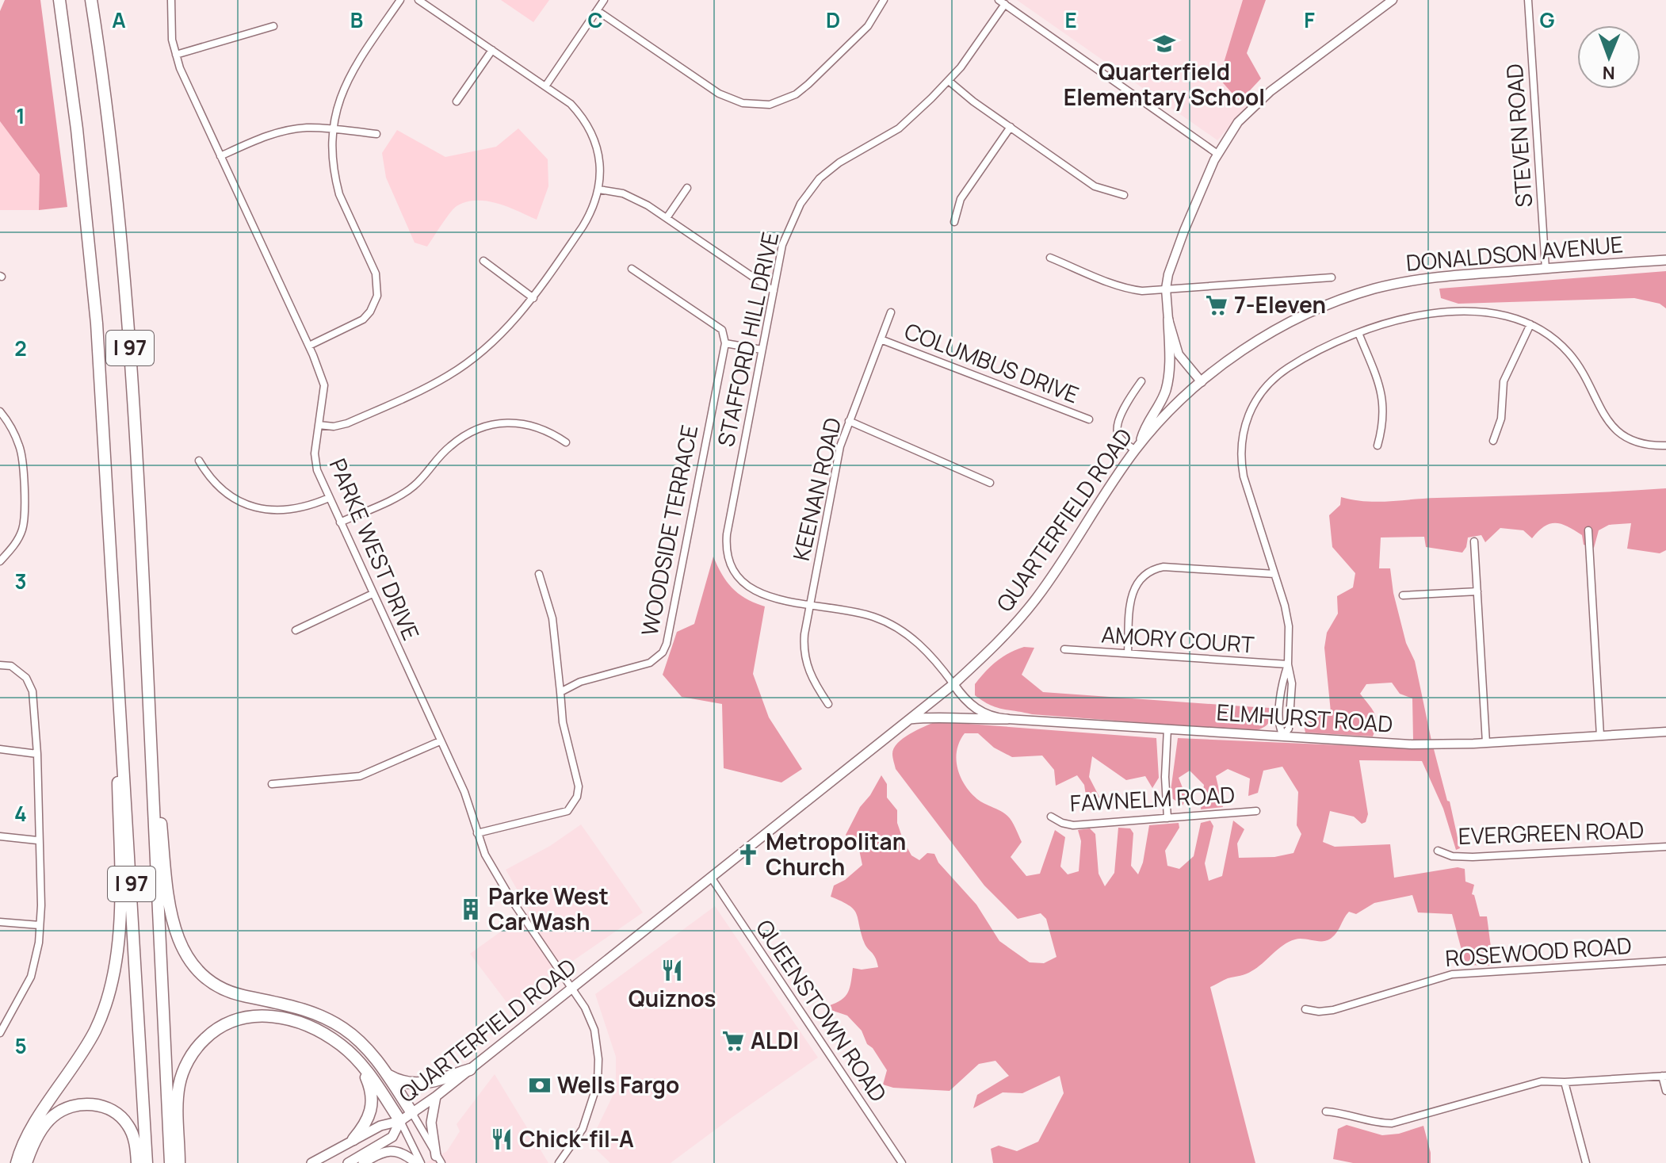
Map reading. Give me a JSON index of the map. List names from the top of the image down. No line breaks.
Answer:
{"streets":{"highway":["I 97"],"main road":["DONALDSON AVENUE","QUARTERFIELD ROAD"],"street":["STEVEN ROAD","STAFFORD HILL DRIVE","COLUMBUS DRIVE","KEENAN ROAD","WOODSIDE TERRACE","PARKE WEST DRIVE","AMORY COURT","ELMHURST ROAD","FAWNELM ROAD","EVERGREEN ROAD","ROSEWOOD ROAD","QUEENSTOWN ROAD"]},"crossings":[["STEVEN ROAD","DONALDSON AVENUE"],["DONALDSON AVENUE","QUARTERFIELD ROAD"],["STAFFORD HILL DRIVE","KEENAN ROAD"],["COLUMBUS DRIVE","KEENAN ROAD"],["QUARTERFIELD ROAD","PARKE WEST DRIVE"],["QUARTERFIELD ROAD","ELMHURST ROAD"],["QUARTERFIELD ROAD","QUEENSTOWN ROAD"]],"places":{"school or university":["Quarterfield Elementary School"],"supermarket":["7-Eleven","ALDI"],"church":["Metropolitan Church"],"building":["Parke West Car Wash"],"restaurant":["Quiznos","Chick-fil-A"],"bank":["Wells Fargo"]},"north":"bottom","grid":{"columns":["A","B","C","D","E","F","G"],"rows":["1","2","3","4","5"]}}
